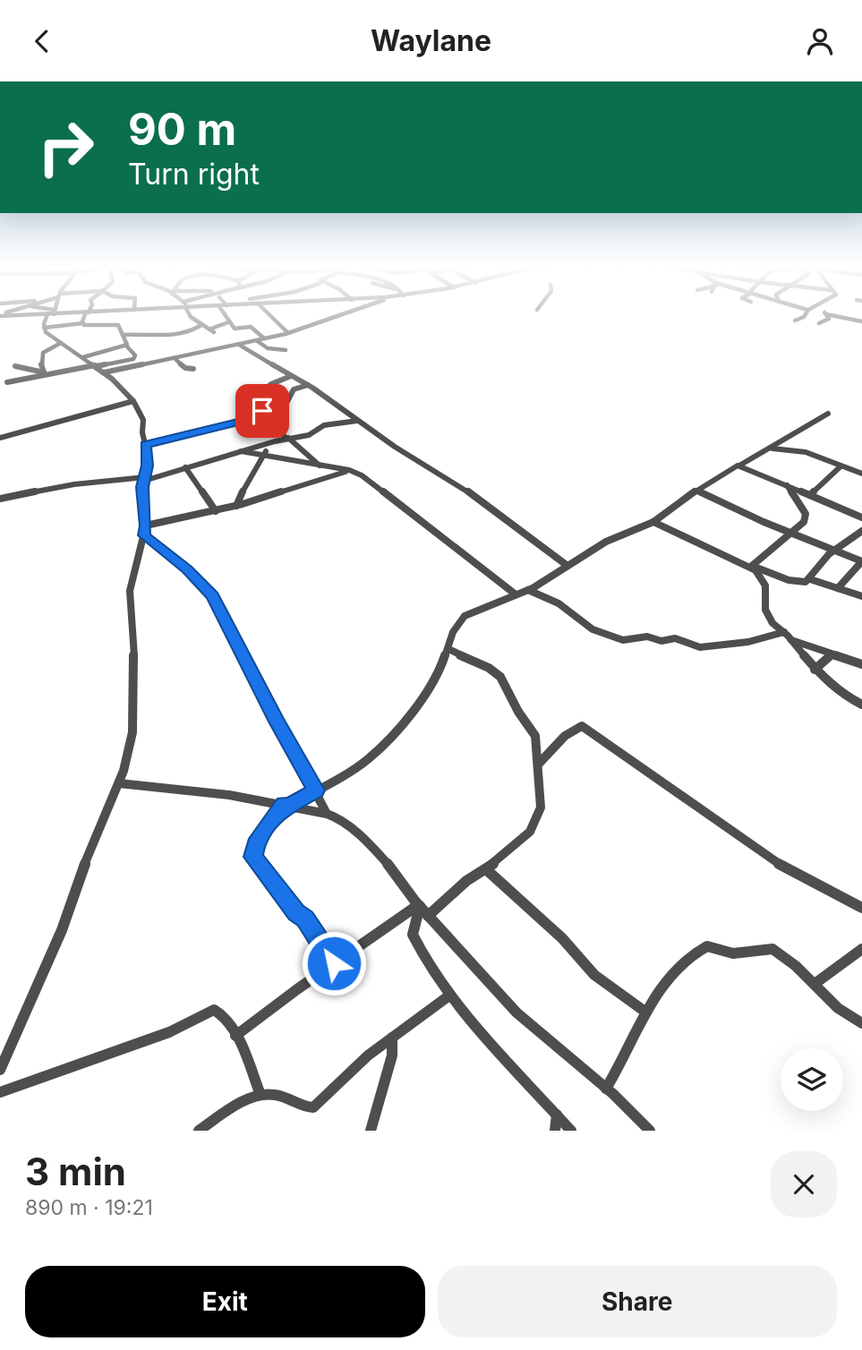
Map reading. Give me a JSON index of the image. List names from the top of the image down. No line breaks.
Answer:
{"page":{"header":"Waylane","turn":["90 m","Turn right"],"heading":["3 min","890 m · 19:21"],"buttons":["Exit","Share"]}}
